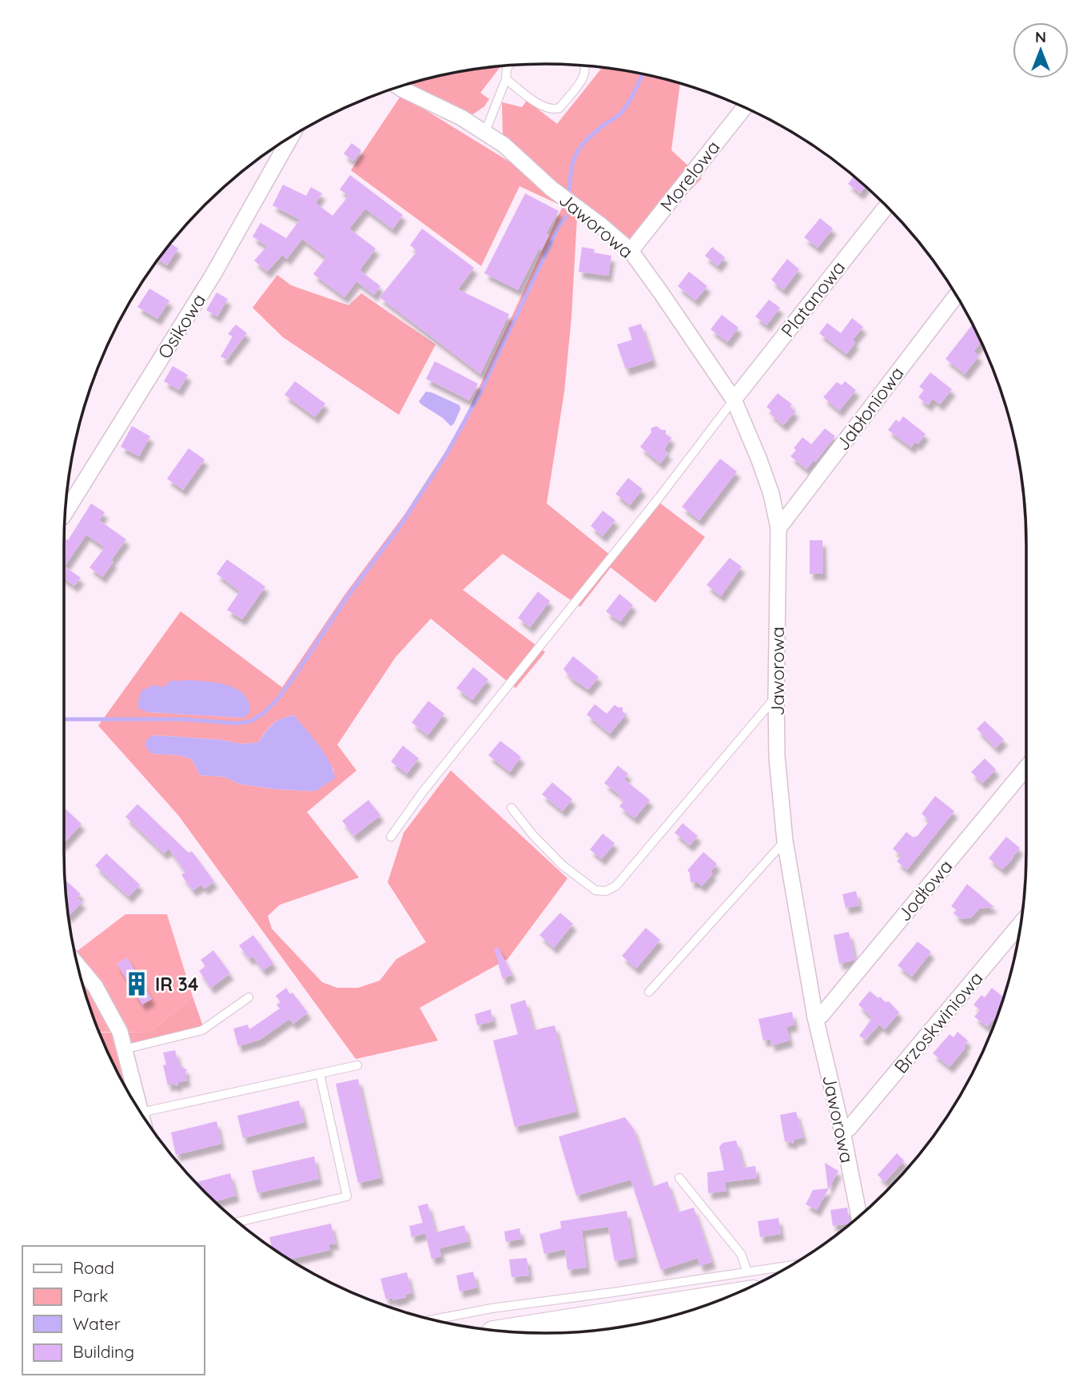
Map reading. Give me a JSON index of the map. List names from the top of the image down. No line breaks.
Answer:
{"streets":{"street":["Morelowa","Jaworowa","Platanowa","Osikowa","Jabłoniowa","Jodłowa","Brzoskwiniowa"]},"crossings":[["Morelowa","Jaworowa"],["Jaworowa","Platanowa"],["Jaworowa","Jabłoniowa"],["Jaworowa","Jodłowa"],["Jaworowa","Brzoskwiniowa"]],"places":{"building":["IR 34"]},"legend":["Road","Park","Water","Building"],"north":"top"}
